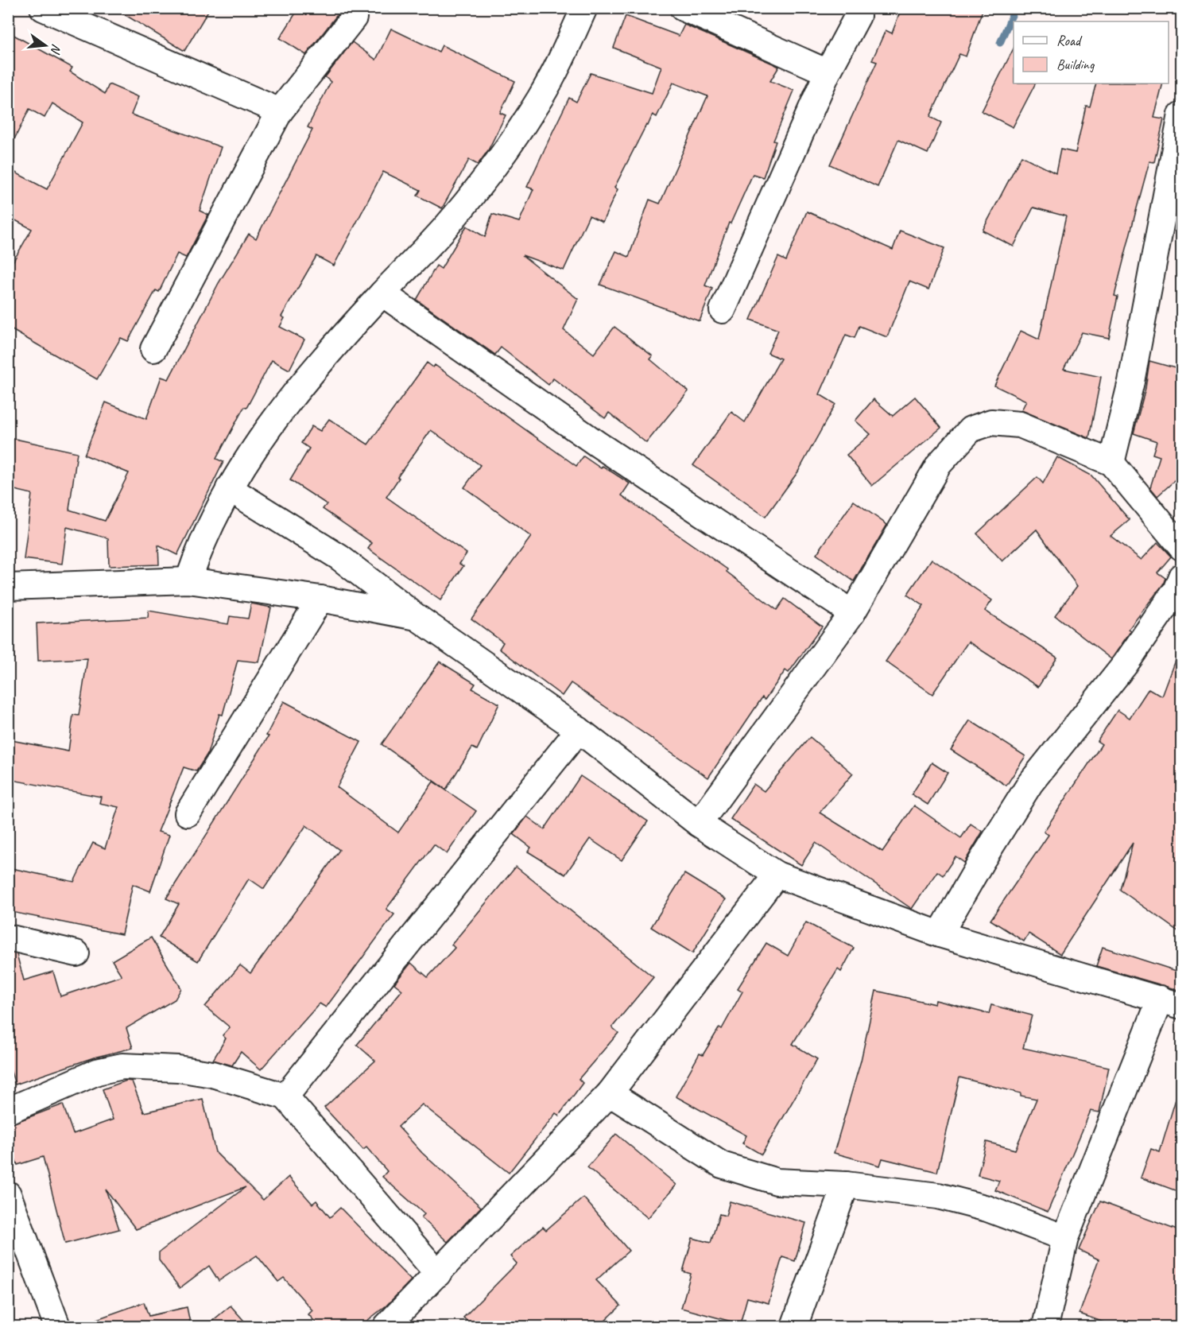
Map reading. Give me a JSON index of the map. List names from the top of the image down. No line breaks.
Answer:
{"legend":["Road","Building"],"north":"right"}
